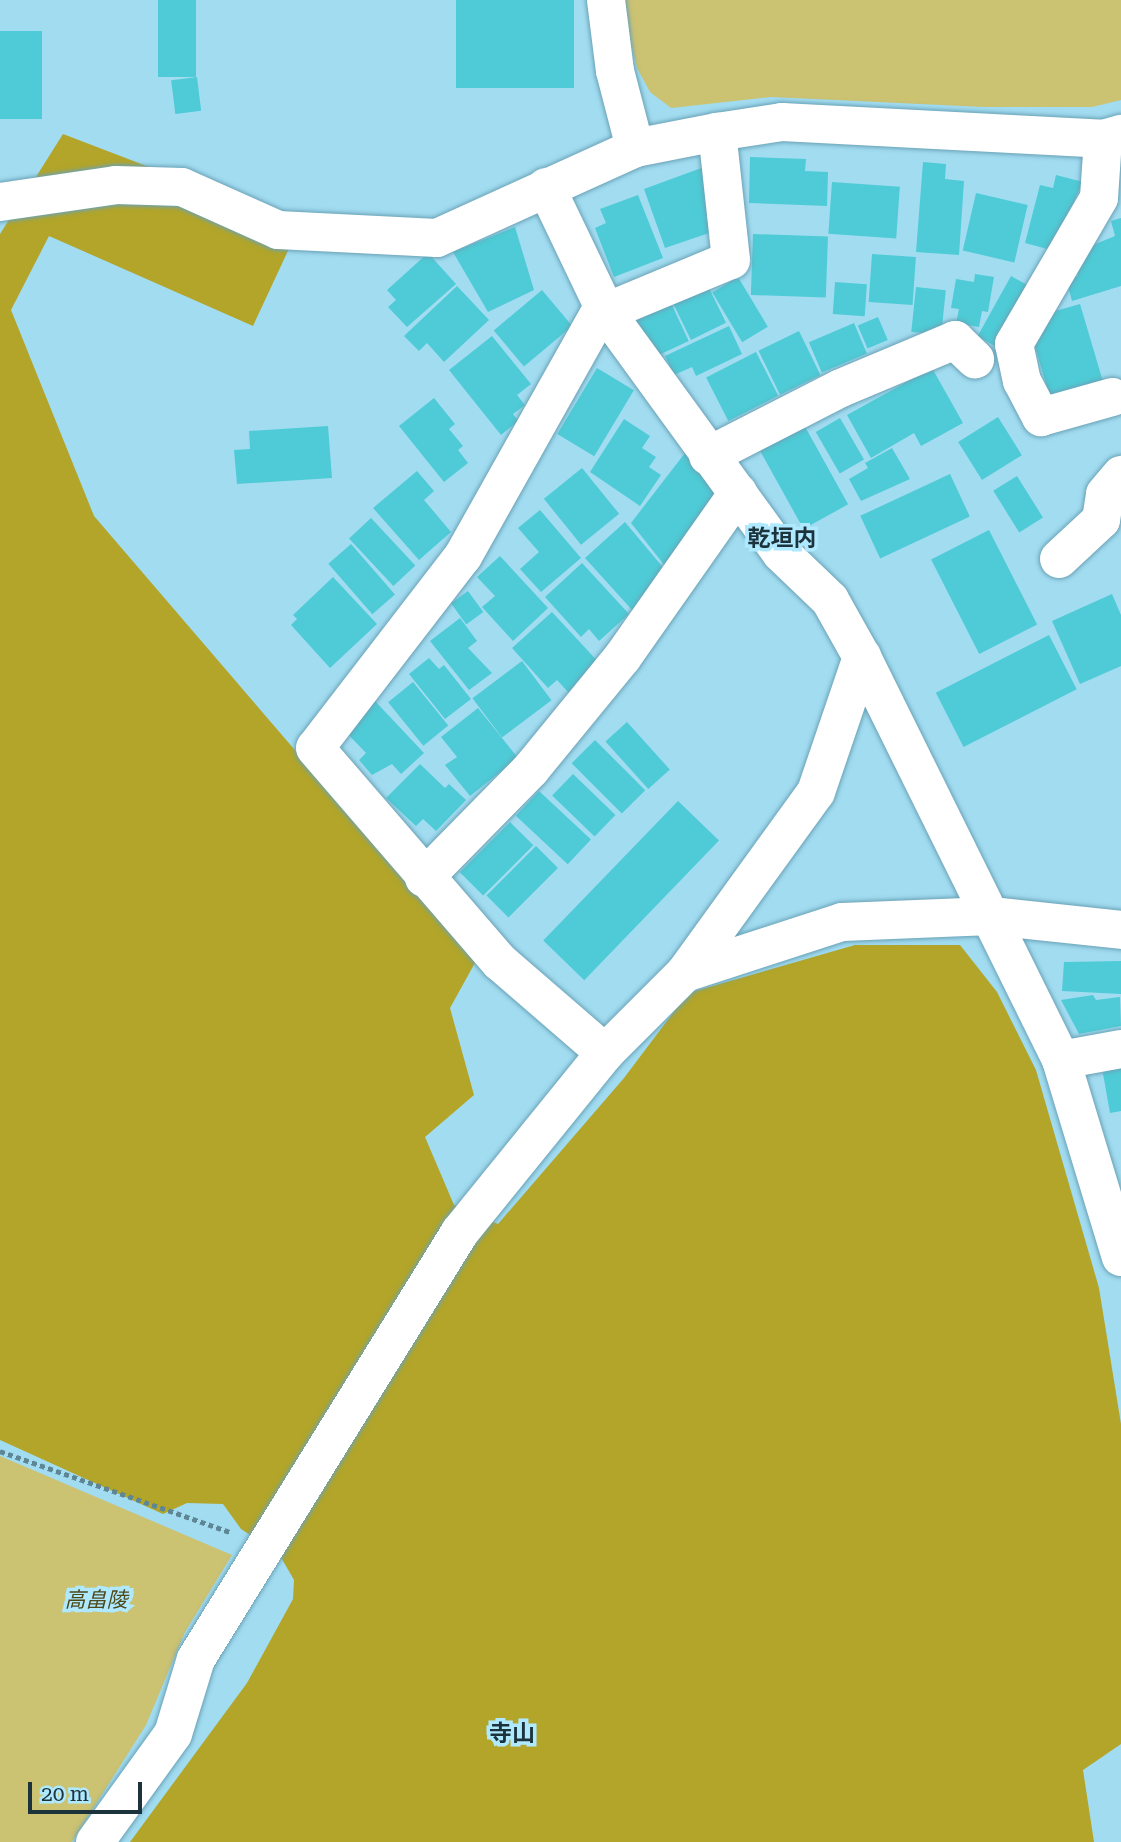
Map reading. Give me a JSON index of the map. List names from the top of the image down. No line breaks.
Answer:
{"districts":["乾垣内","寺山"],"parks":["高畠陵"],"scale_bar":"20 m"}
